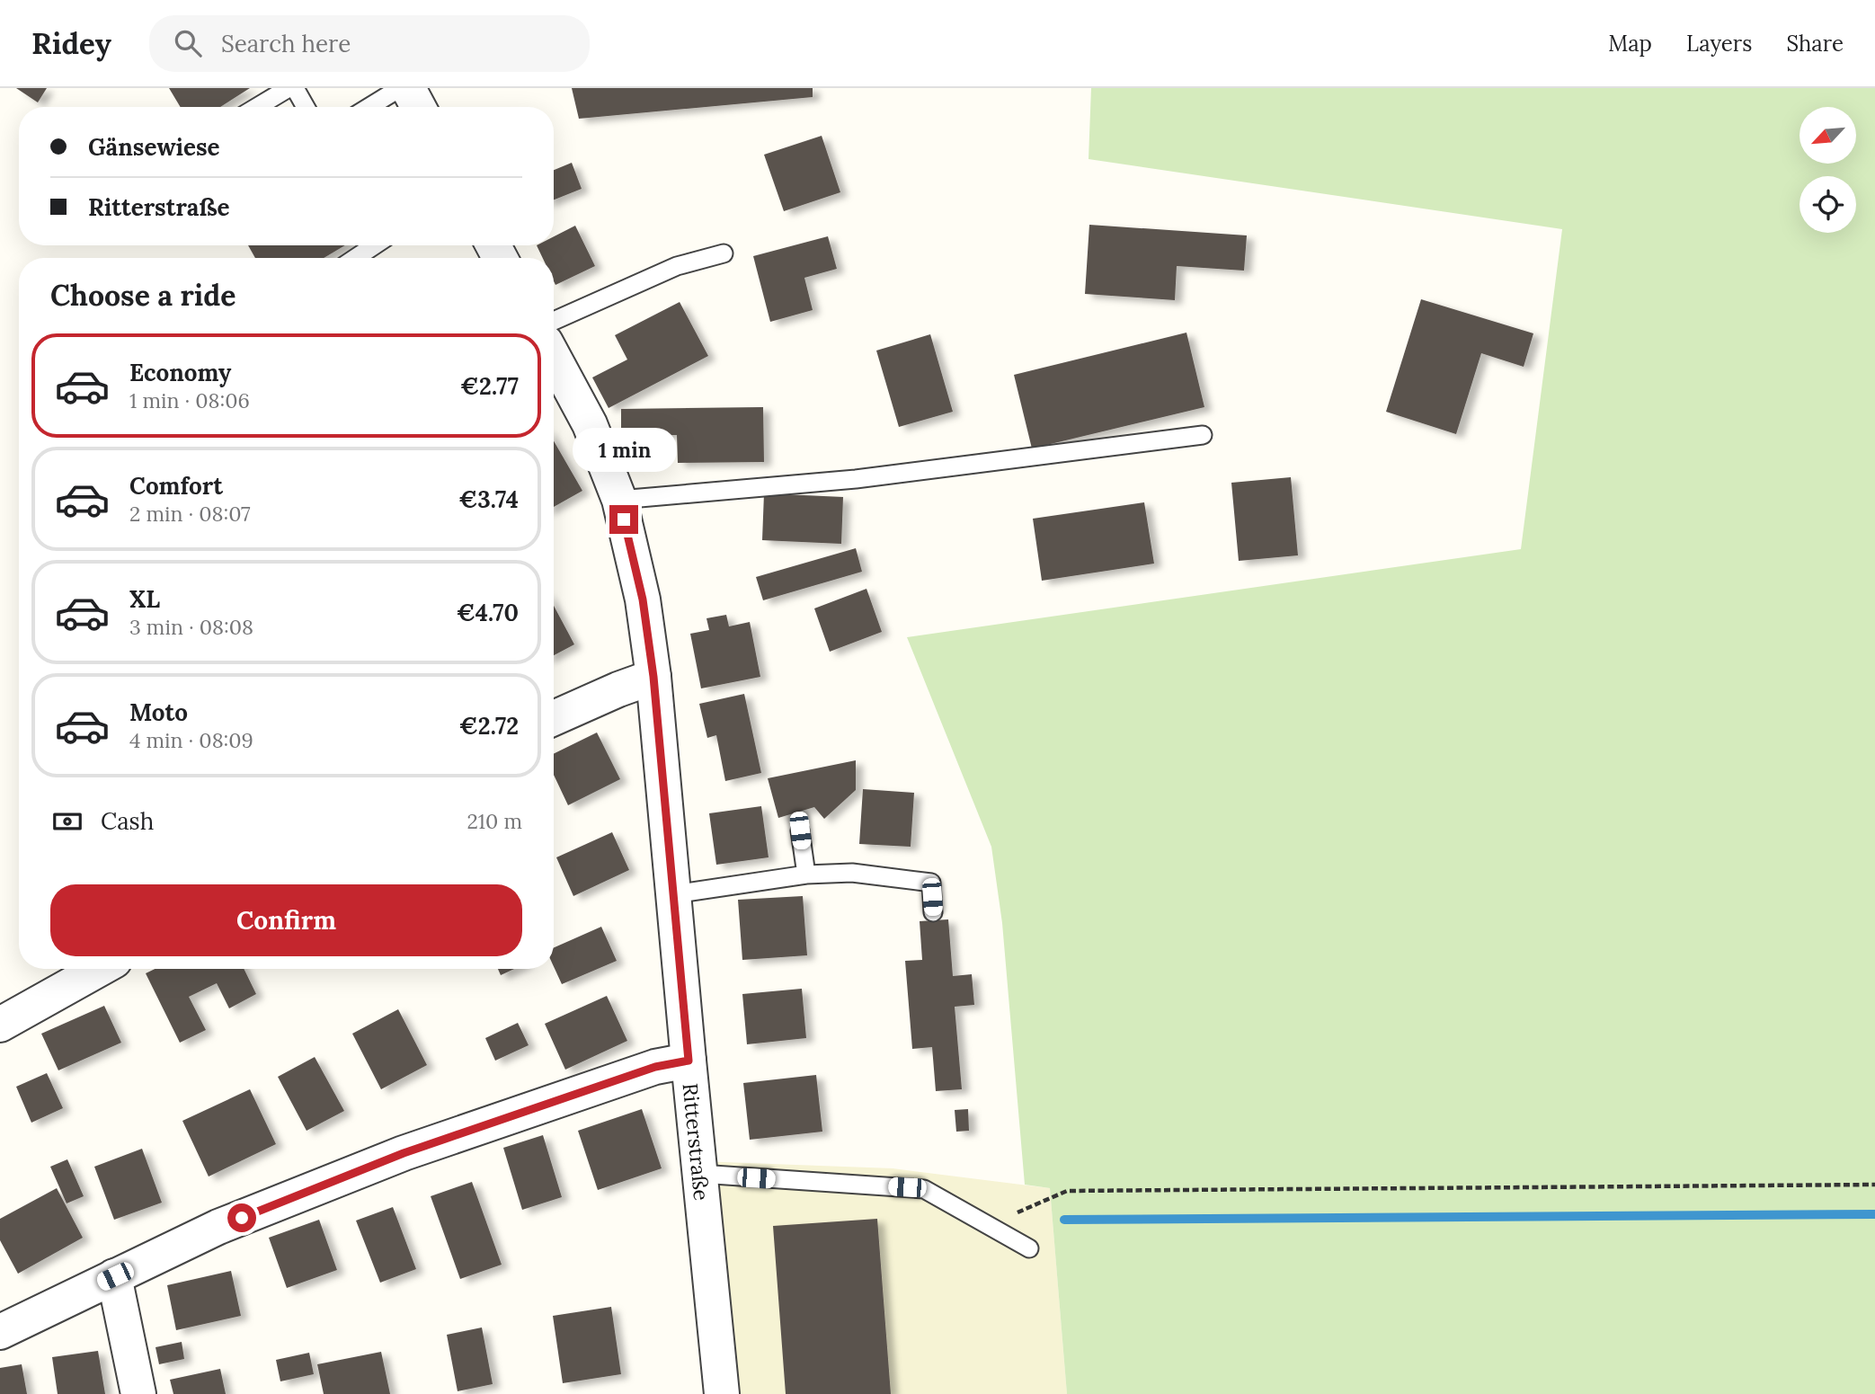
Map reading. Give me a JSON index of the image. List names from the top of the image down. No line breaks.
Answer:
{"streets":{"street":["Ritterstraße"]},"north":"bottom left","page":{"header":"Ridey","search":"Search here","nav":["Map","Layers","Share"],"banner":["Gänsewiese","Ritterstraße"],"heading":"Choose a ride","list":[{"name":"Economy","note":"1 min · 08:06","value":"€2.77"},{"name":"Comfort","note":"2 min · 08:07","value":"€3.74"},{"name":"XL","note":"3 min · 08:08","value":"€4.70"},{"name":"Moto","note":"4 min · 08:09","value":"€2.72"}],"bubble":"1 min","pay":["Cash","210 m"],"buttons":"Confirm"}}
